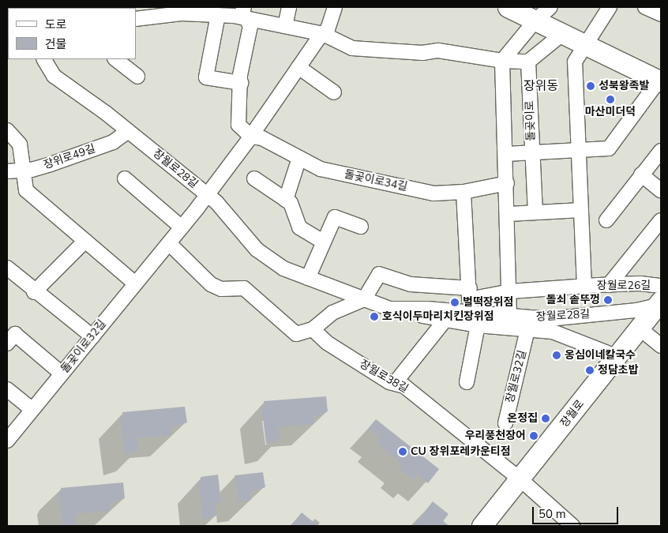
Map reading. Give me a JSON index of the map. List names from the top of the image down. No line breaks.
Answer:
{"streets":{"street":["돌곶이로","장위로49길","장월로28길","돌곶이로34길","장월로26길","돌곶이로32길","장월로38길","장월로32길","장월로"]},"crossings":[["장위로49길","장월로28길"],["장월로28길","장월로26길"],["장월로28길","돌곶이로32길"],["장월로28길","장월로"],["돌곶이로34길","돌곶이로32길"],["장월로38길","장월로"]],"districts":["장위동"],"places":["성북왕족발","마산미더덕","돌쇠 솥뚜껑","벌떡장위점","호식이두마리치킨장위점","옹심이네칼국수","정담초밥","온정집","우리풍천장어","CU 장위포레카운티점"],"legend":["도로","건물"],"scale_bar":"50 m"}
